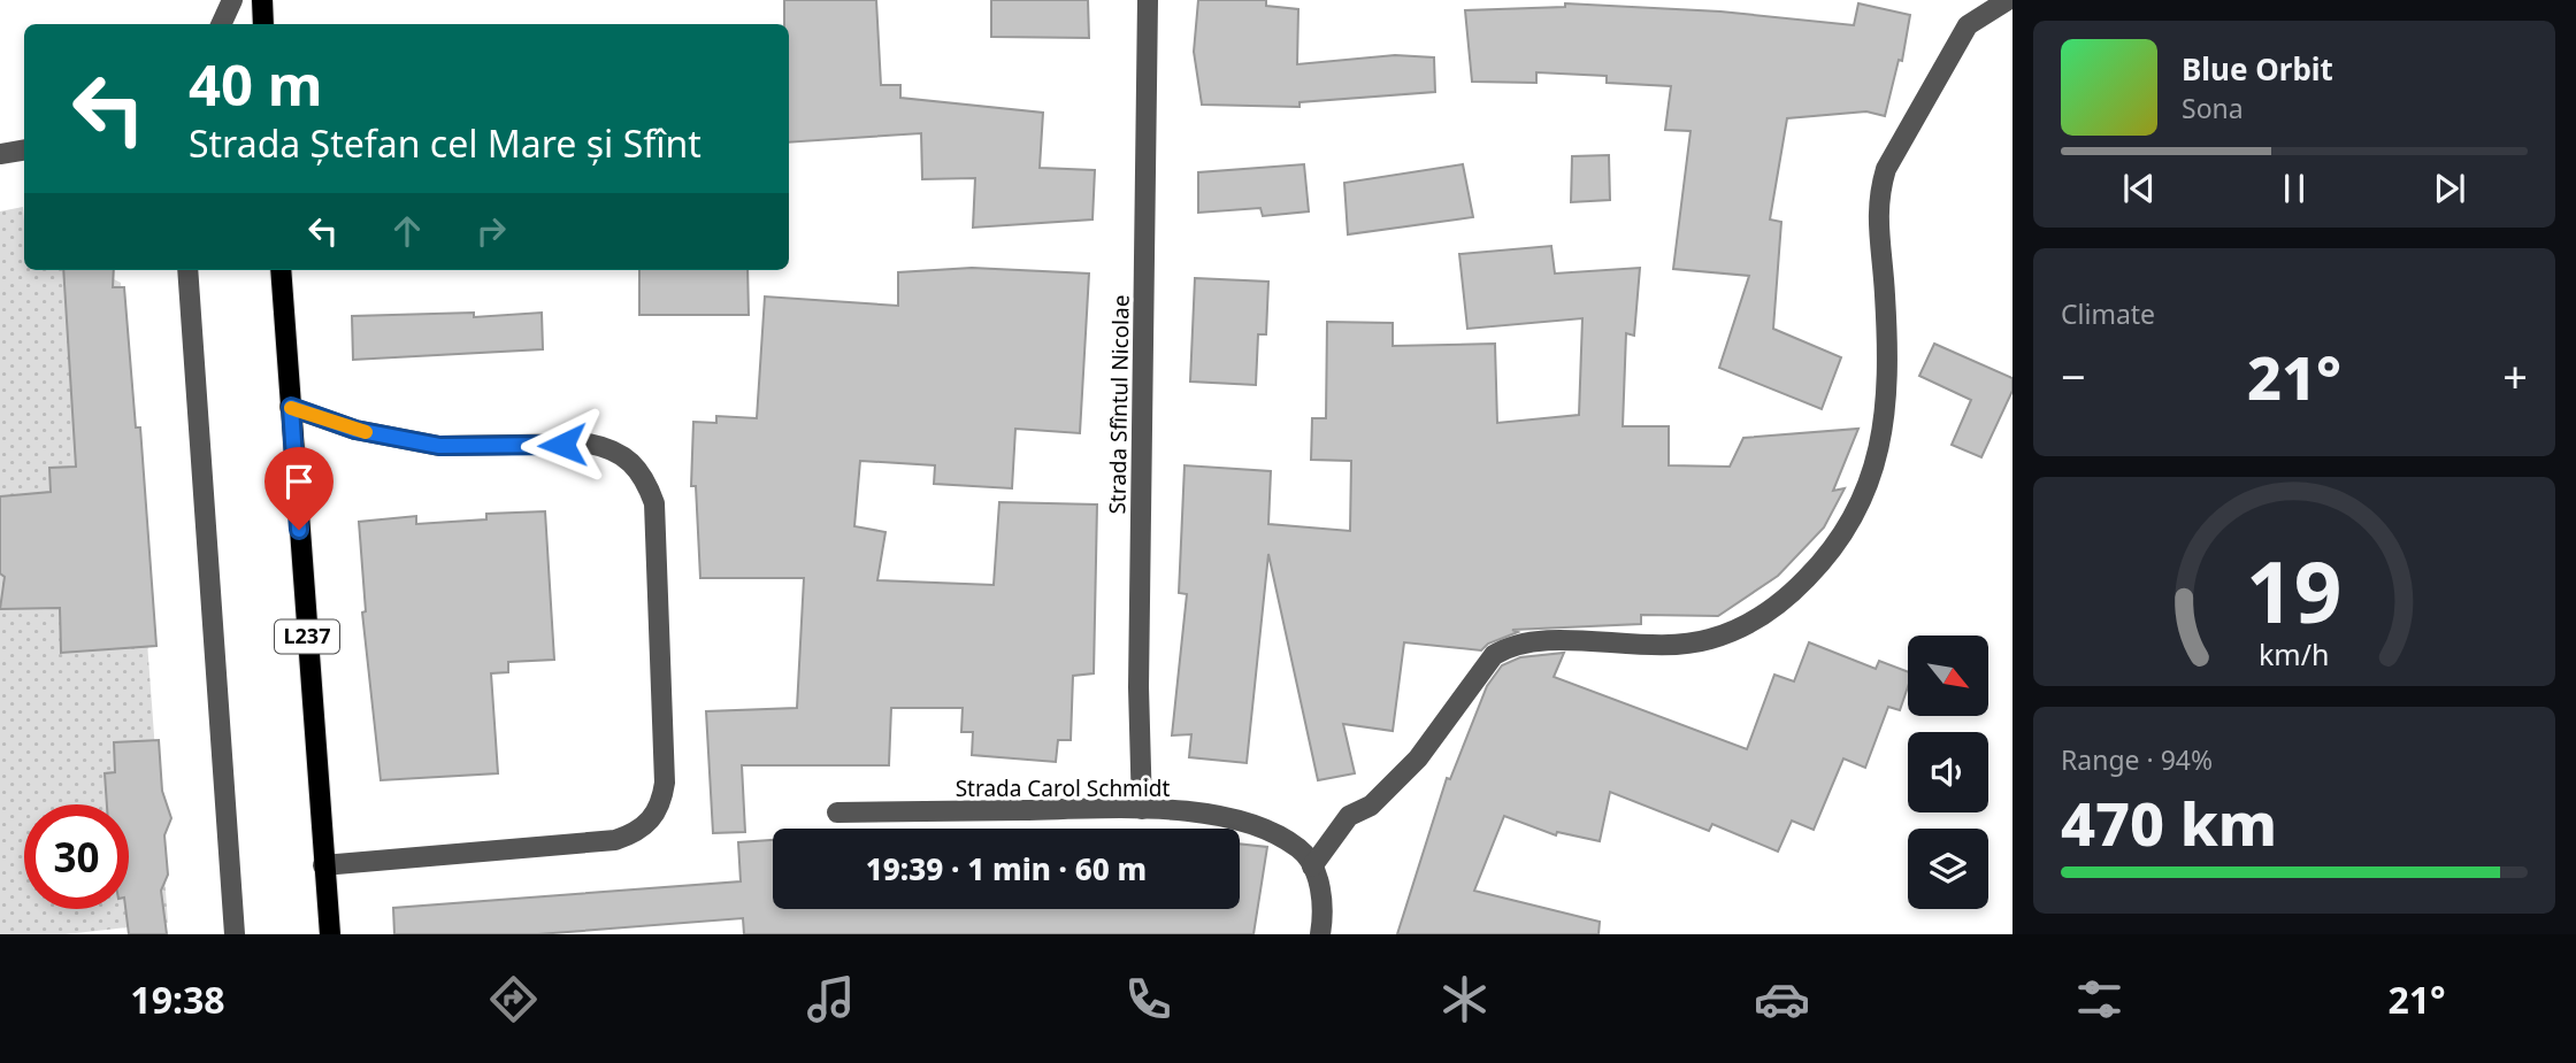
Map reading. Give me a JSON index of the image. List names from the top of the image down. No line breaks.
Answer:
{"streets":{"main road":["L237"],"street":["Strada Sfîntul Nicolae","Strada Carol Schmidt"]},"crossings":[["Strada Sfîntul Nicolae","Strada Carol Schmidt"]],"north":"bottom right","page":{"turn":["40 m","Strada Ștefan cel Mare și Sfînt"],"song":["Blue Orbit","Sona"],"tile":["Climate",["Range · 94%","470 km"]],"heat":["−","21°","+"],"limit":"30","trip":"19:39 · 1 min · 60 m","tabs":["19:38","21°"],"gauge":["19","km/h"]}}
